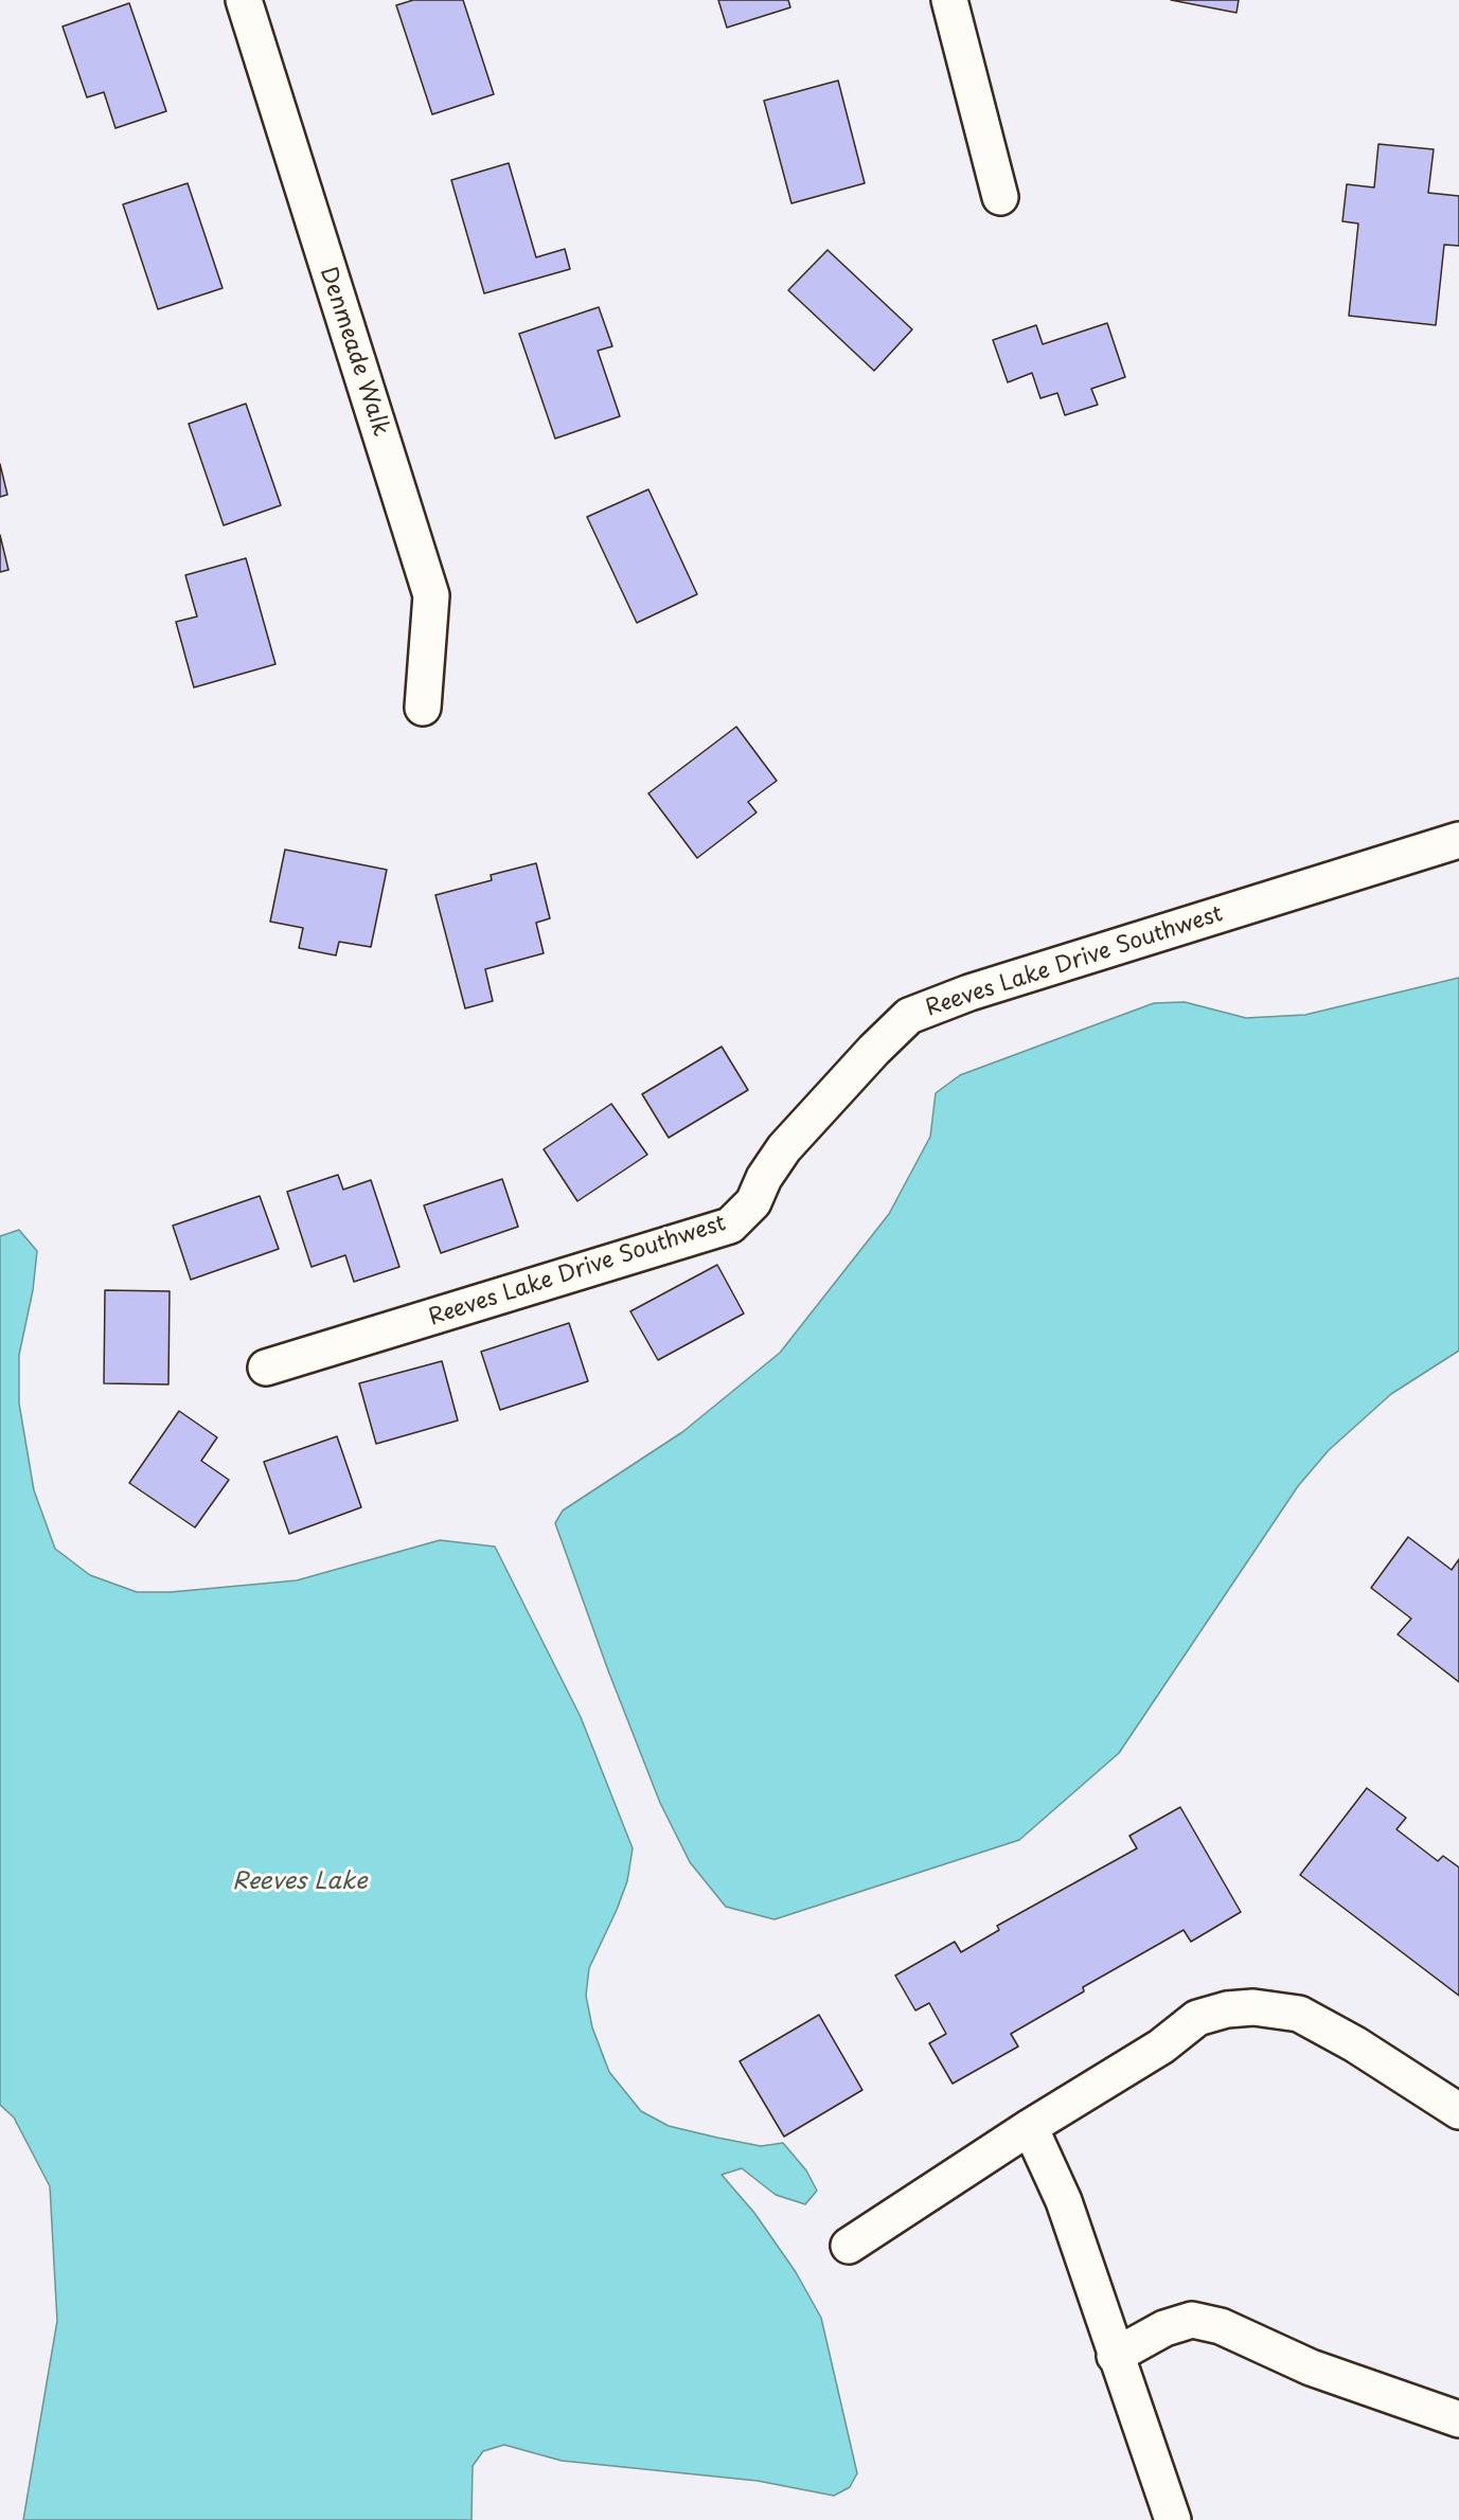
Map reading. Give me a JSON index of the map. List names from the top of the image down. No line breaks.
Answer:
{"streets":{"street":["Denmeade Walk","Reeves Lake Drive Southwest"]},"water":["Reeves Lake"]}
